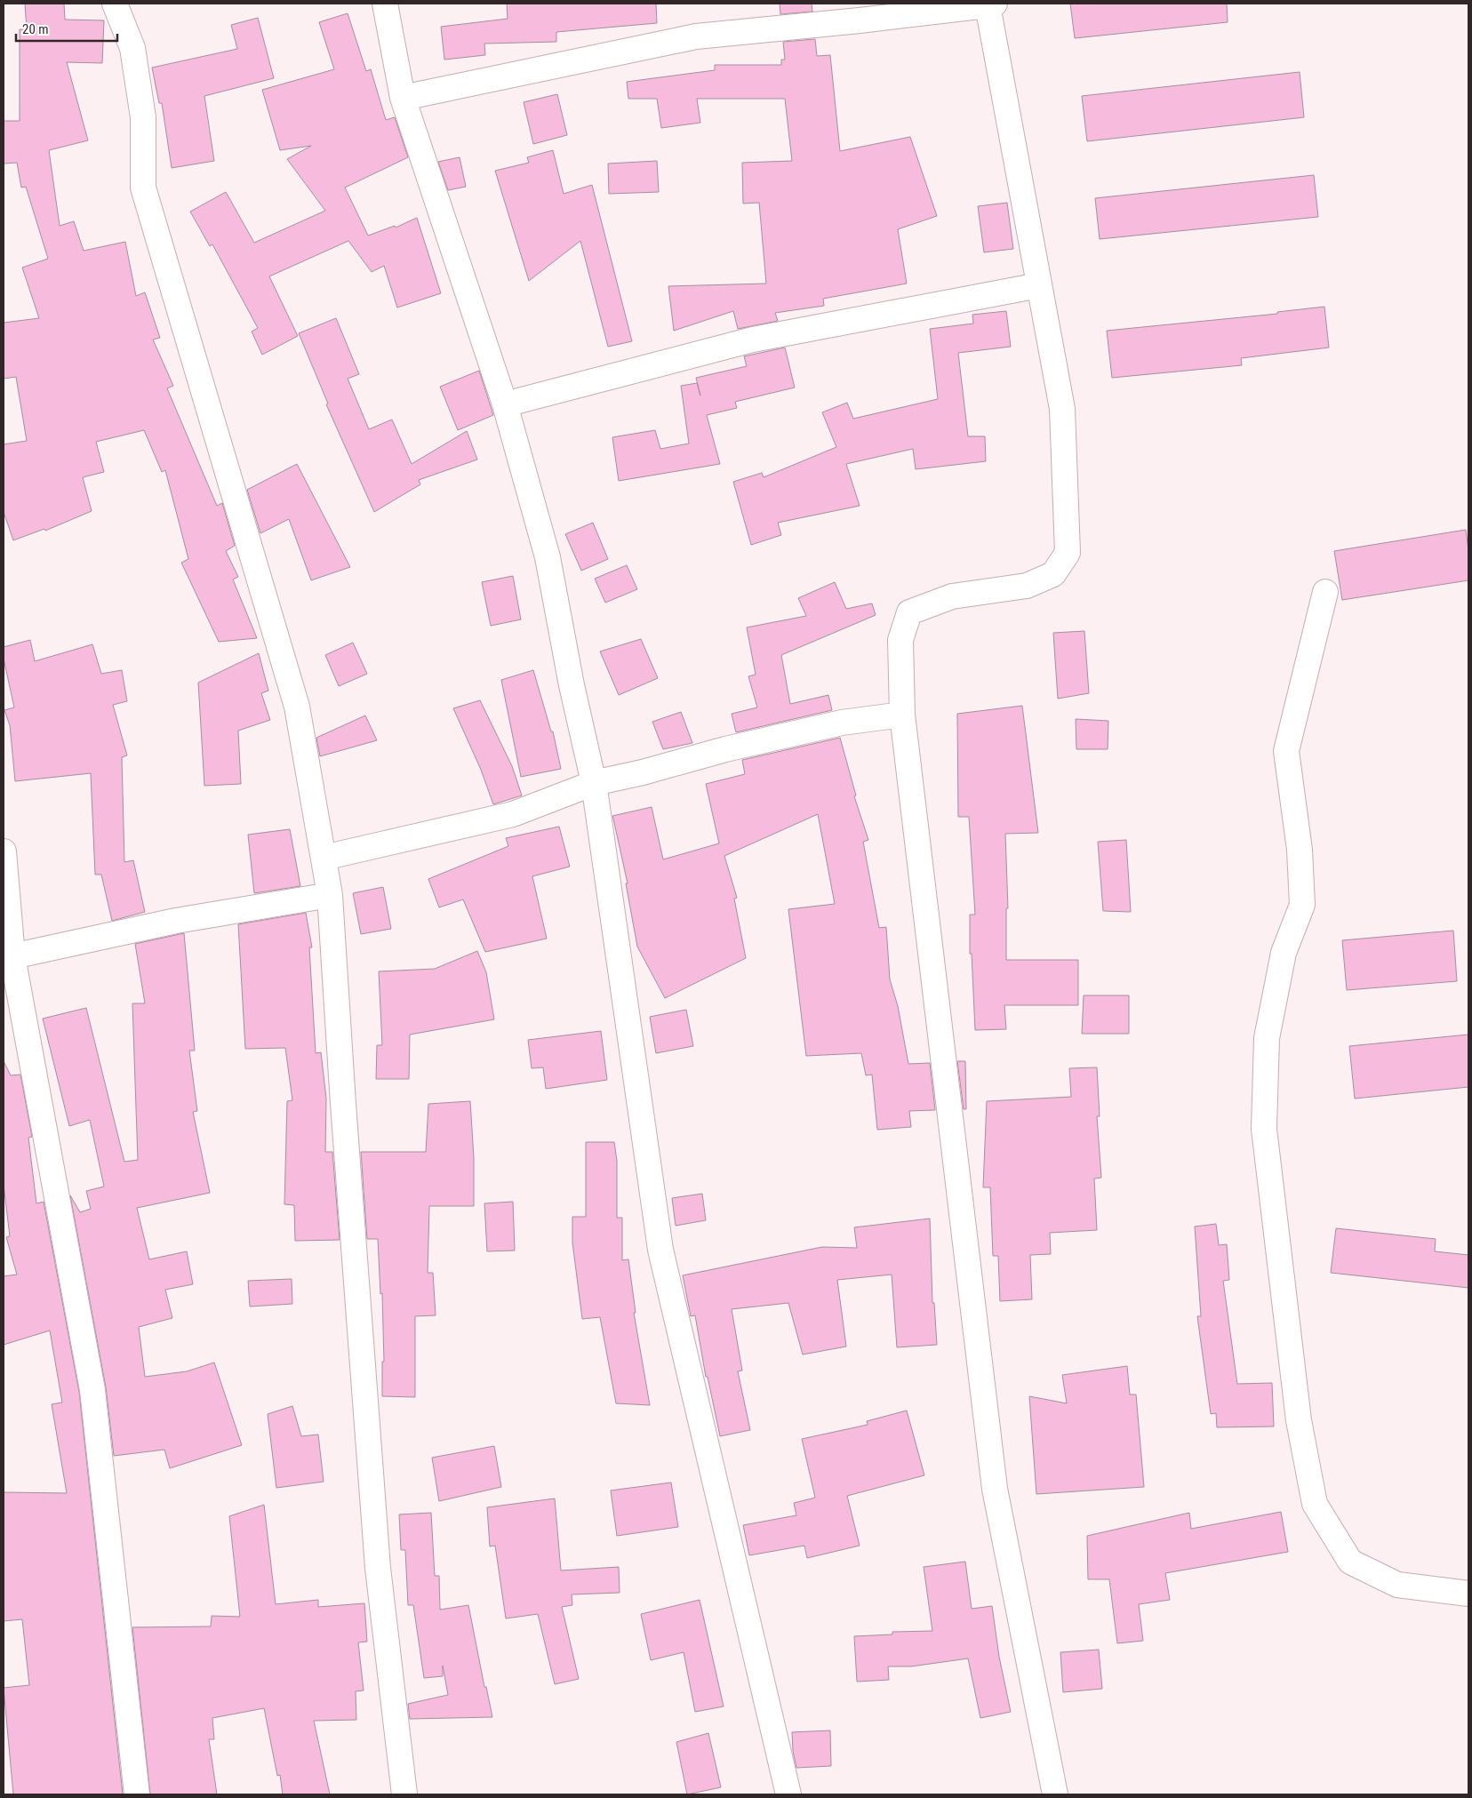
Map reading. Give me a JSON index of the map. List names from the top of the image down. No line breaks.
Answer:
{"scale_bar":"20 m"}
